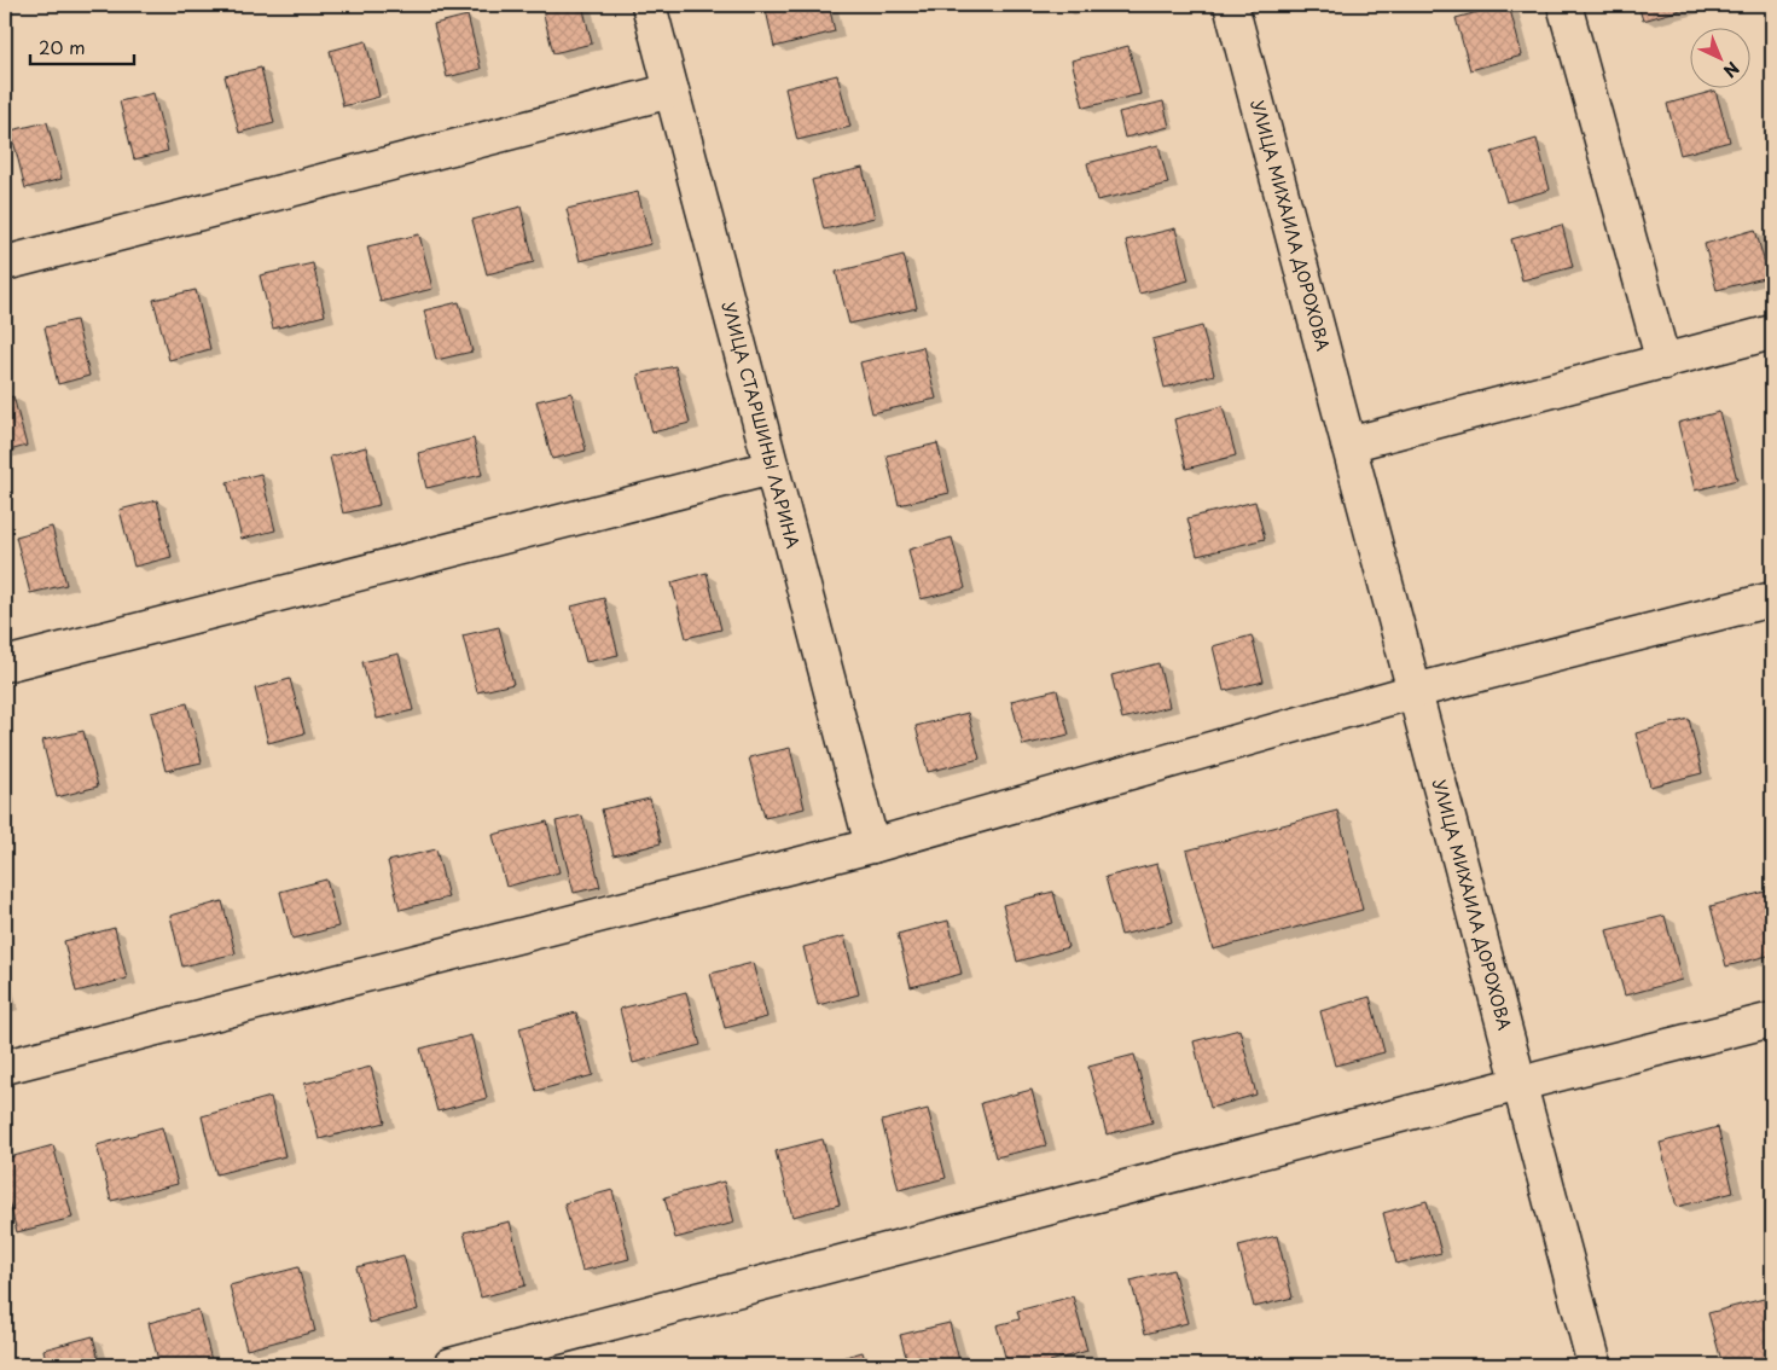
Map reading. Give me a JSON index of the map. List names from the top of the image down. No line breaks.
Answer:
{"streets":{"street":["УЛИЦА МИХАИЛА ДОРОХОВА","УЛИЦА СТАРШИНЫ ЛАРИНА"]},"scale_bar":"20 m","north":"bottom right"}
